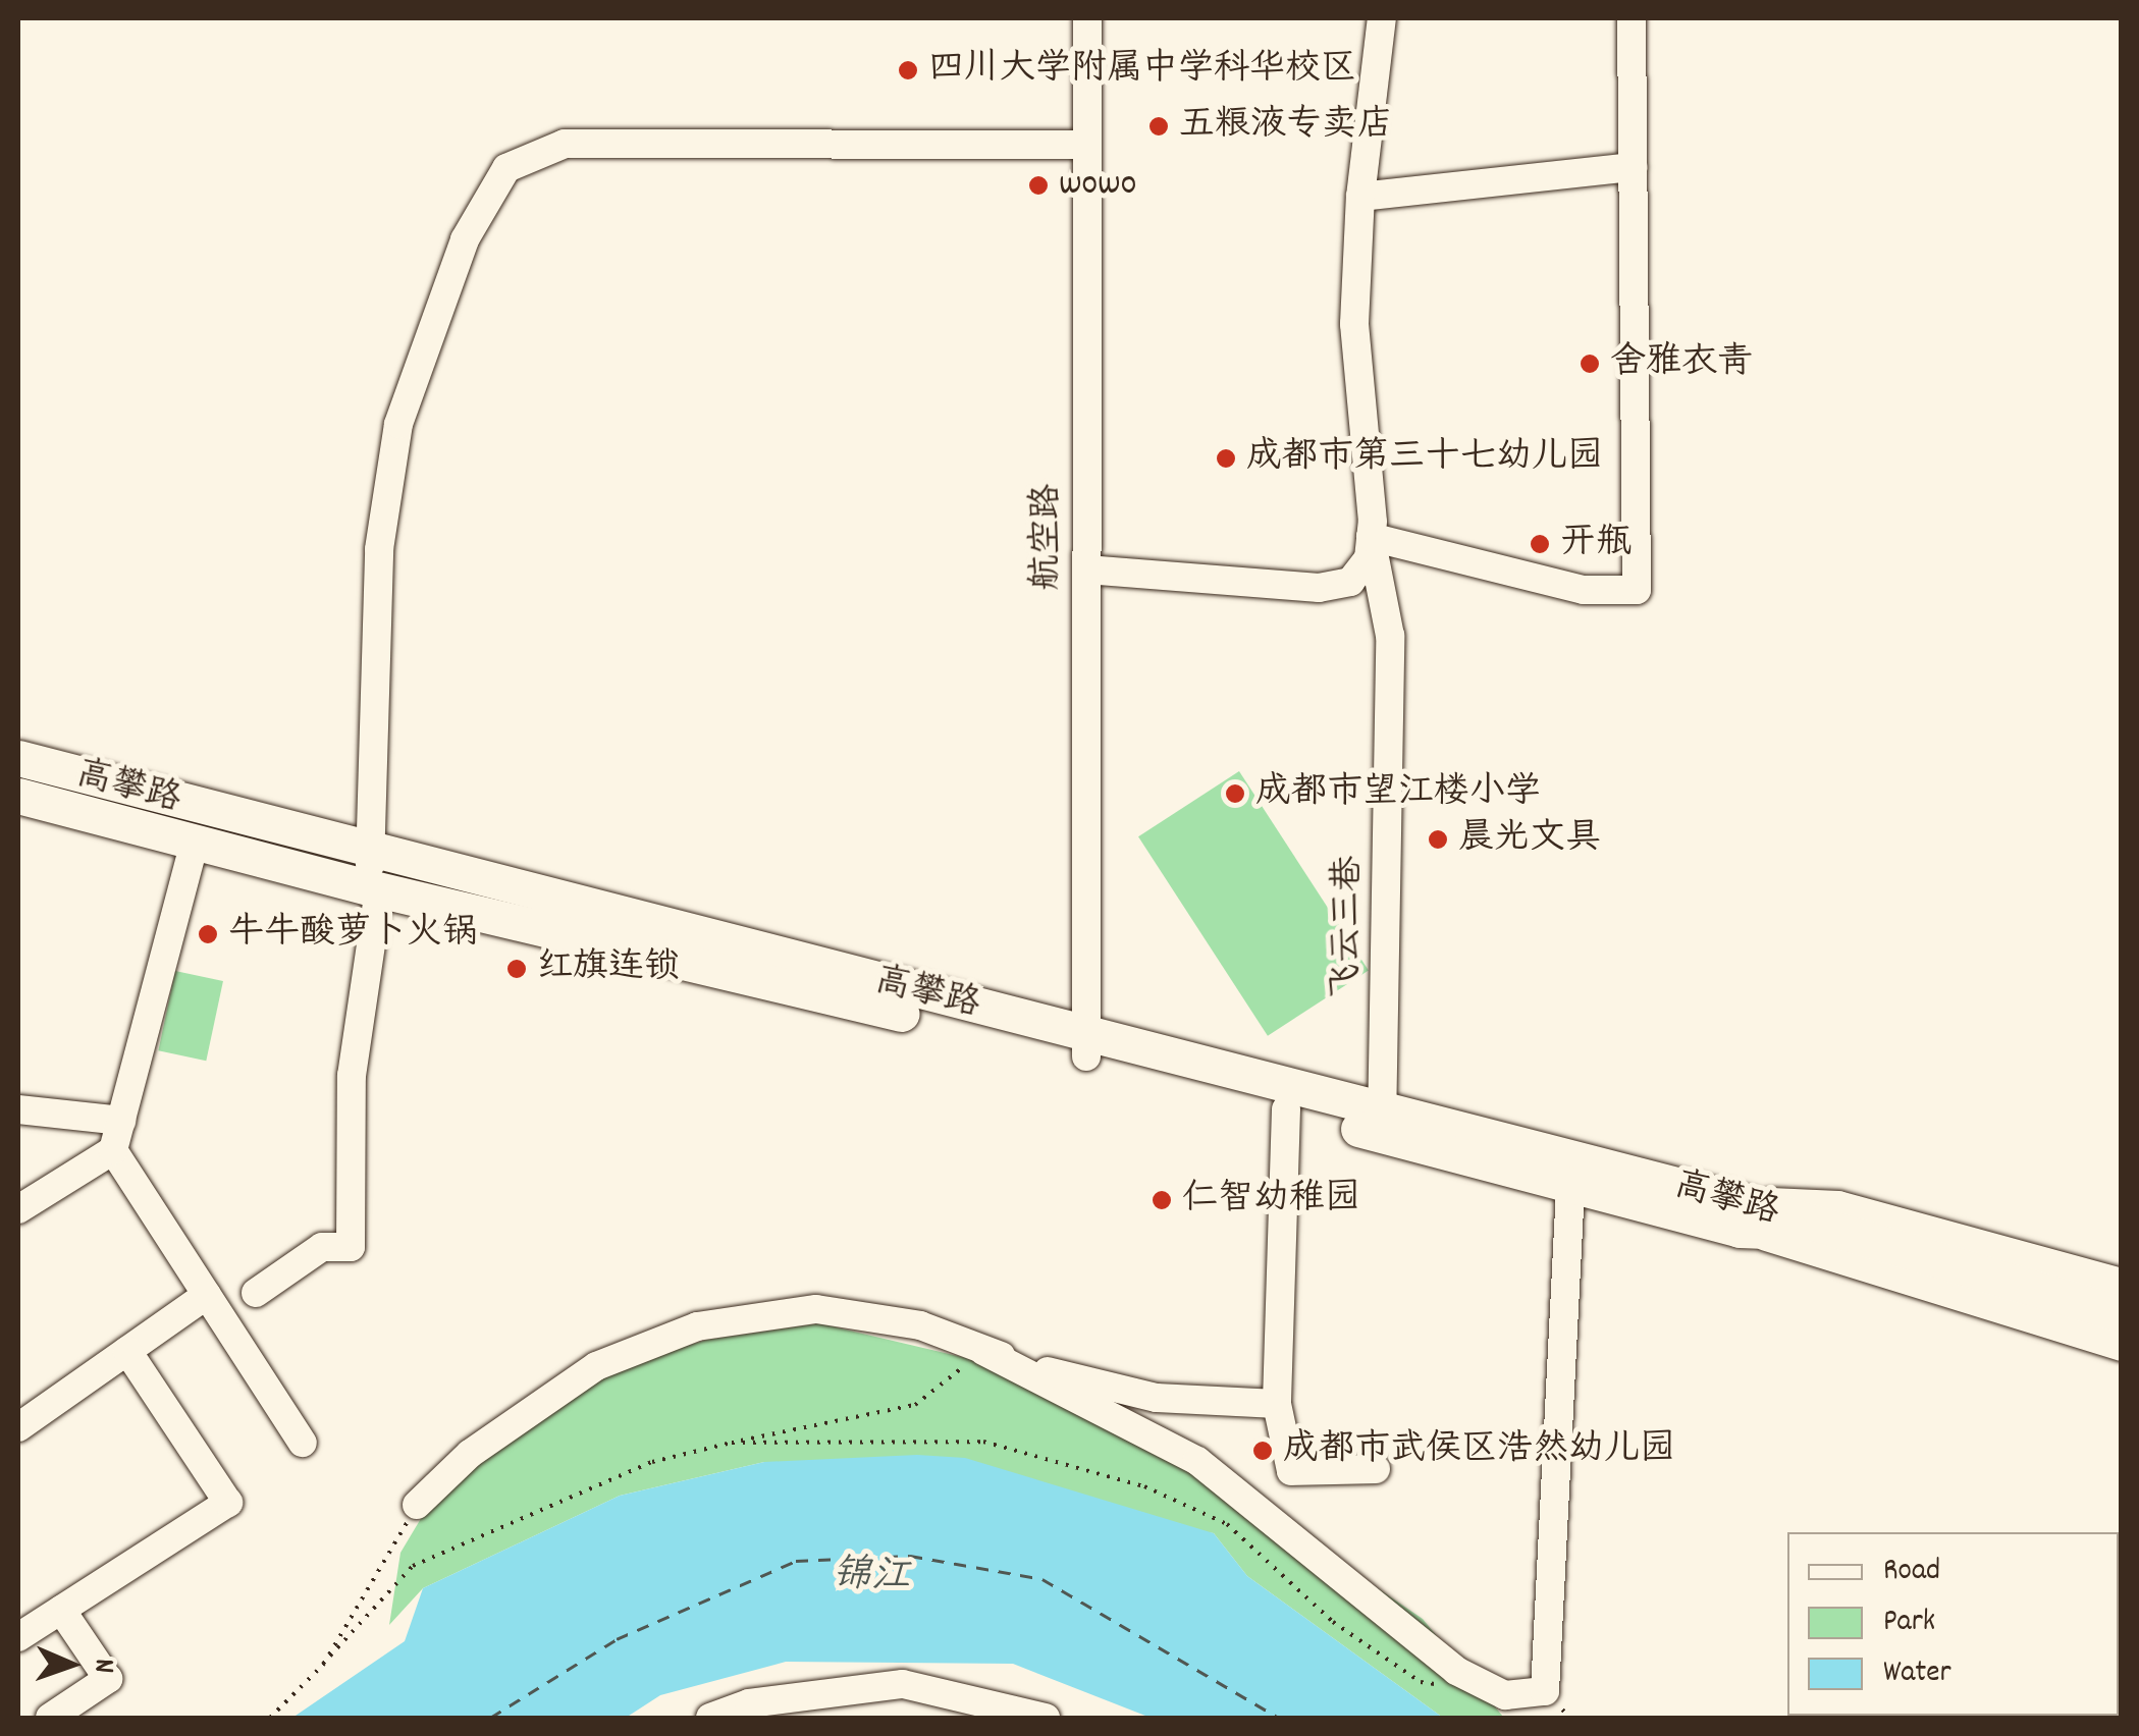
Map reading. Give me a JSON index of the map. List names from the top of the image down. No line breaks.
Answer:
{"streets":{"main road":["高攀路"],"street":["航空路","飞云三巷"]},"crossings":[["航空路","高攀路"],["高攀路","飞云三巷"]],"water":["锦江"],"places":["四川大学附属中学科华校区","五粮液专卖店","wowo","舍雅衣青","成都市第三十七幼儿园","开瓶","成都市望江楼小学","晨光文具","牛牛酸萝卜火锅","红旗连锁","仁智幼稚园","成都市武侯区浩然幼儿园"],"legend":["Road","Park","Water"],"north":"right"}
